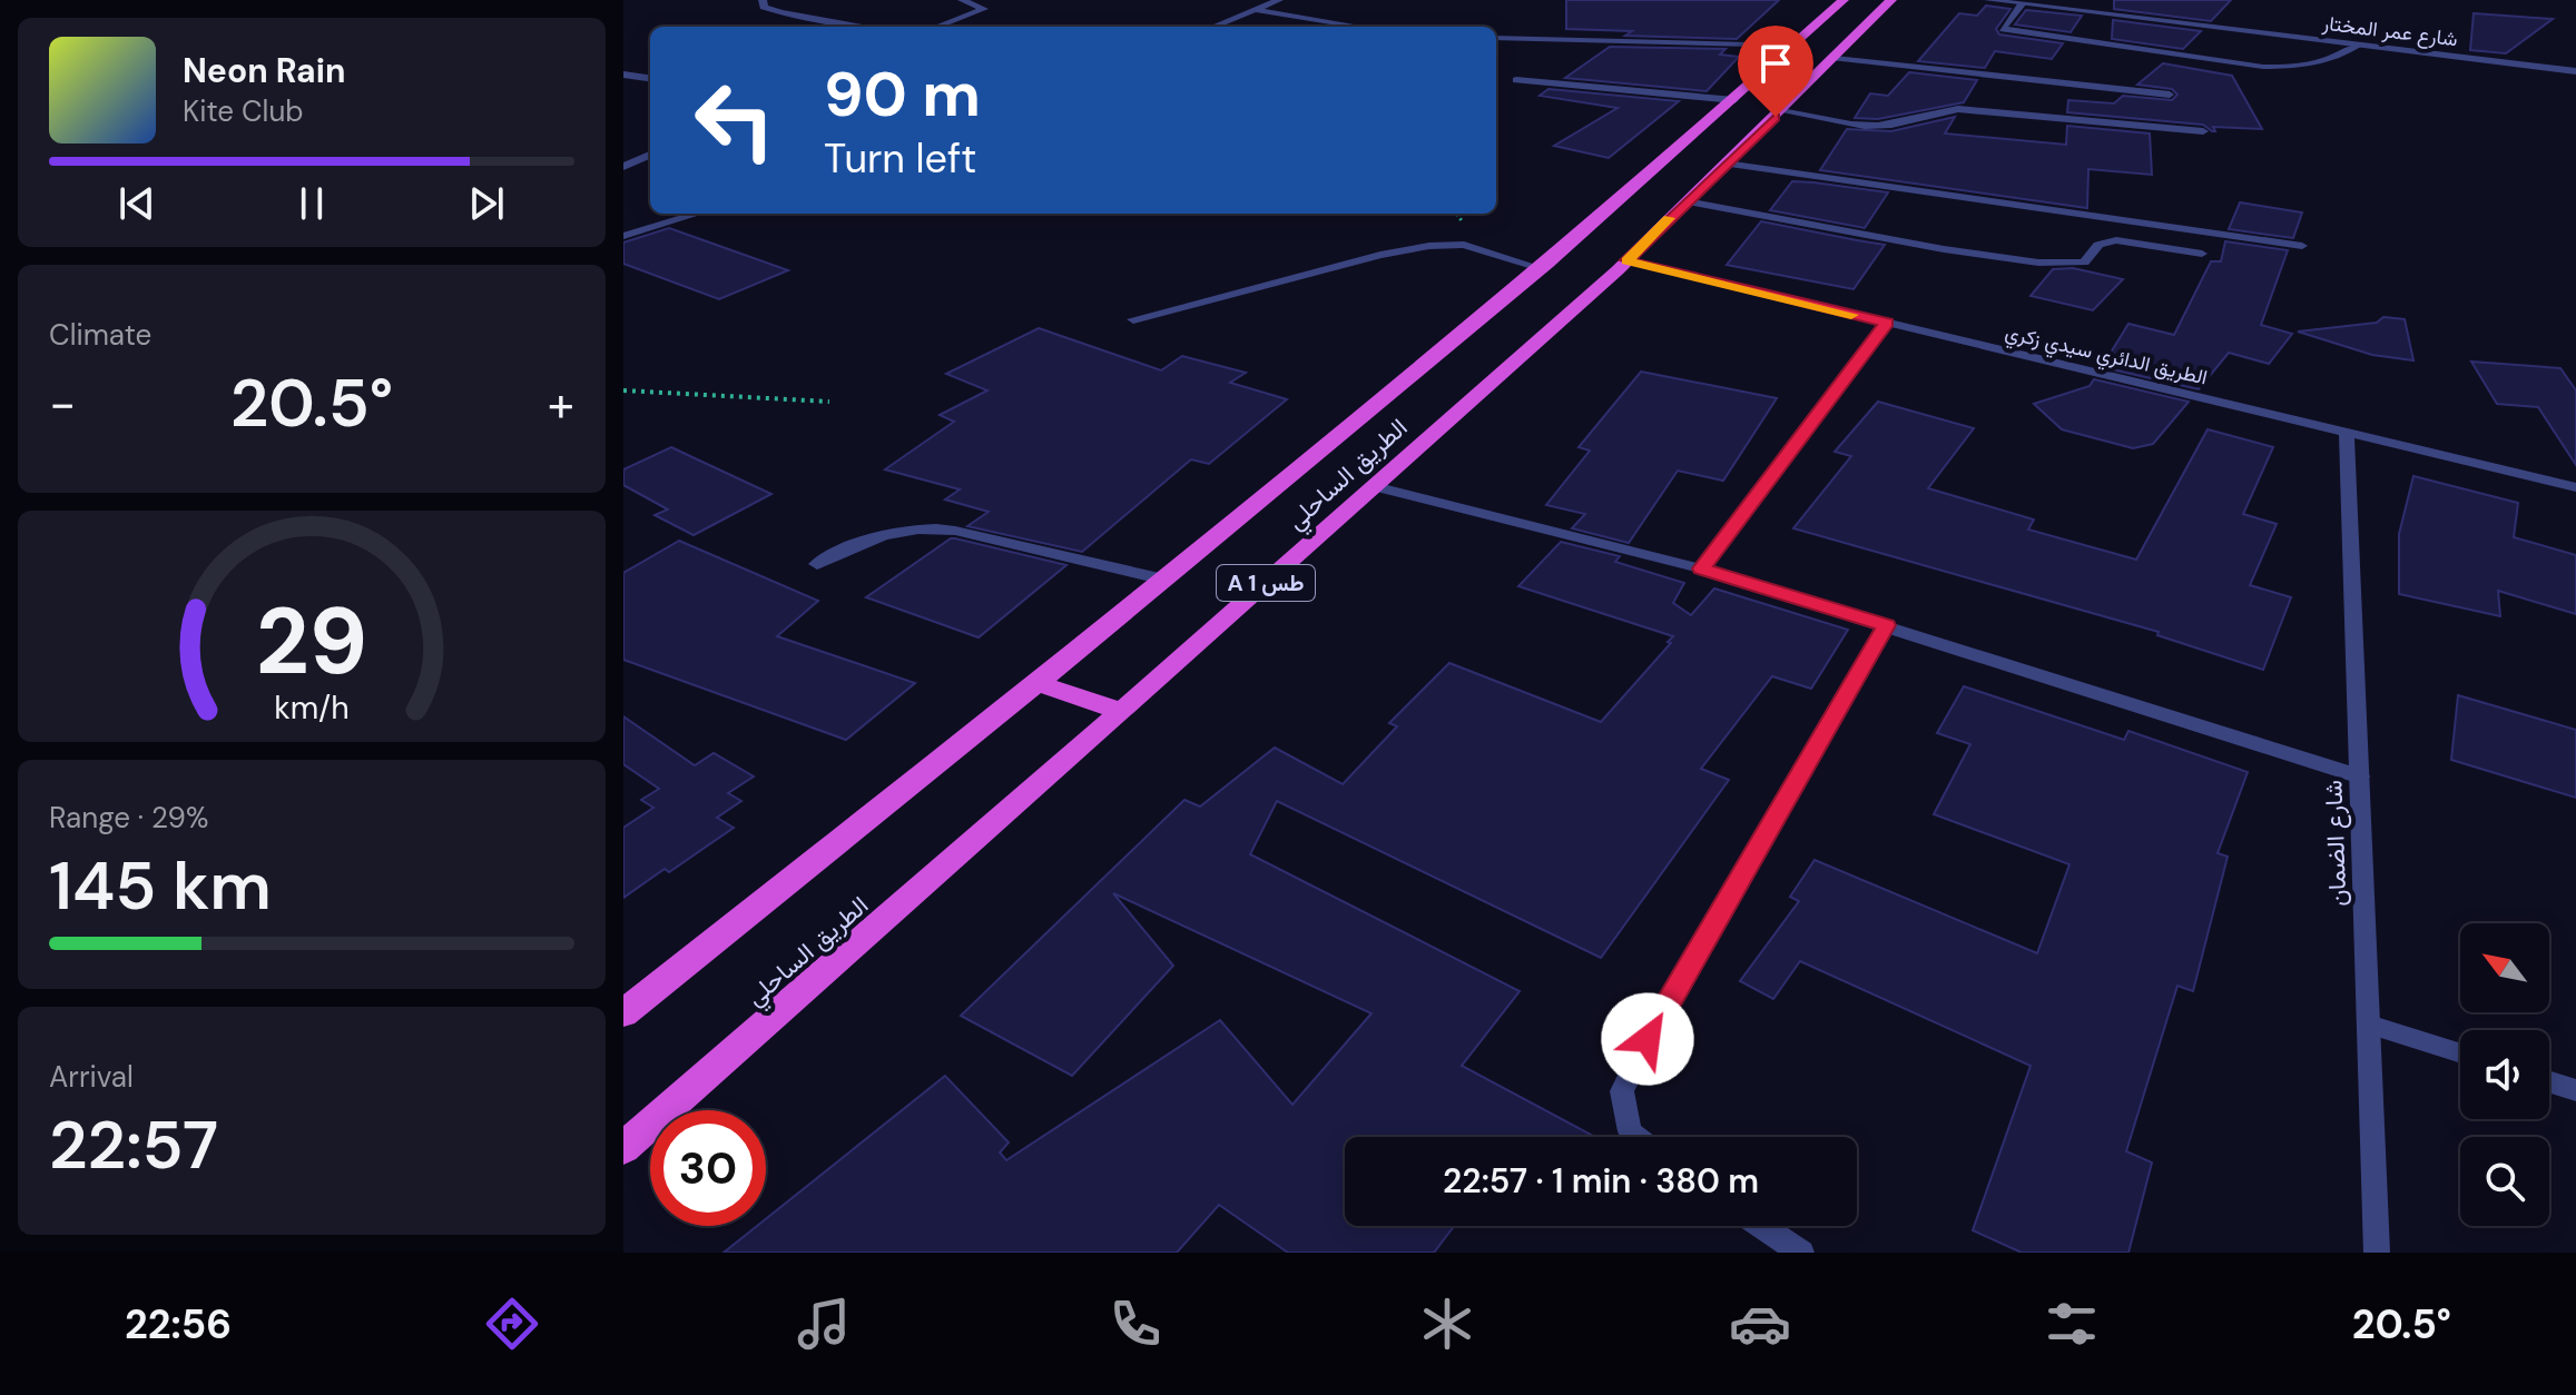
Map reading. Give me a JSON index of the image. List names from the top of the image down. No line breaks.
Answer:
{"streets":{"highway":["الطريق الساحلي","A 1 طس"],"street":["شارع عمر المختار","الطريق الدائري سيدي زكري","شارع الضمان"]},"crossings":[["الطريق الدائري سيدي زكري","الطريق الساحلي"],["الطريق الدائري سيدي زكري","شارع الضمان"]],"north":"top left","page":{"turn":["90 m","Turn left"],"song":["Neon Rain","Kite Club"],"tile":["Climate",["Range · 29%","145 km"],["Arrival","22:57"]],"heat":["−","20.5°","+"],"limit":"30","trip":"22:57 · 1 min · 380 m","tabs":["22:56","20.5°"],"gauge":["29","km/h"]}}
